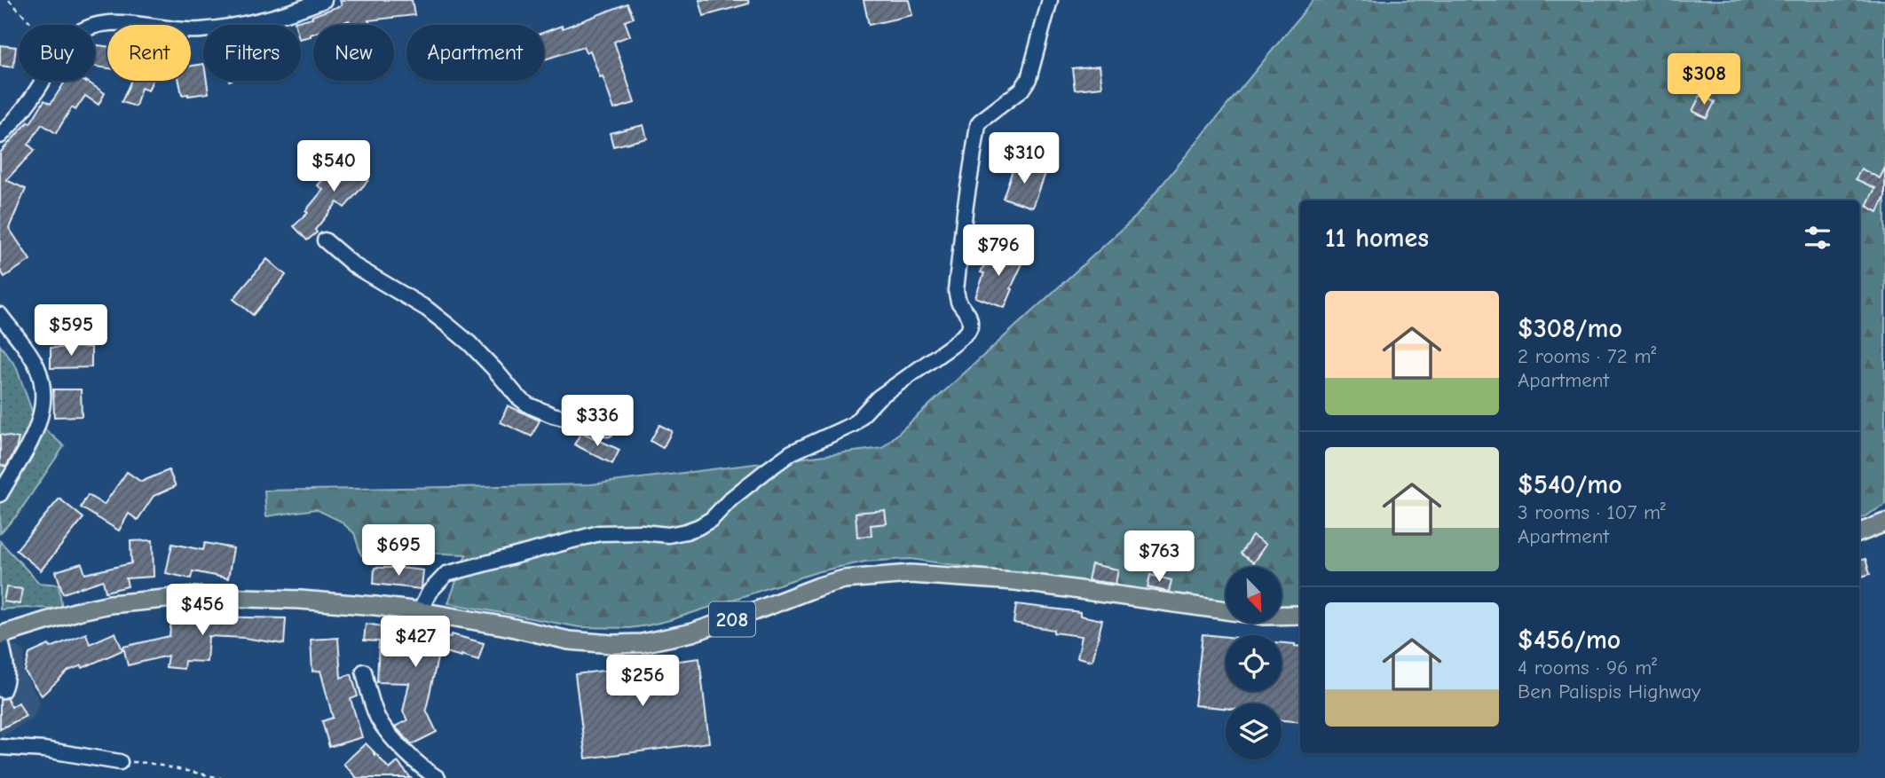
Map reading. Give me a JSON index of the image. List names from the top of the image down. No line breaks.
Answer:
{"streets":{"main road":["208"]},"north":"bottom right","page":{"chip":["Buy","Rent","Filters","New","Apartment"],"price":["$308","$310","$540","$796","$595","$336","$695","$763","$456","$427","$256"],"heading":"11 homes","list":[{"name":"$308/mo","note":"2 rooms · 72 m² · Apartment"},{"name":"$540/mo","note":"3 rooms · 107 m² · Apartment"},{"name":"$456/mo","note":"4 rooms · 96 m² · Ben Palispis Highway"}]}}
